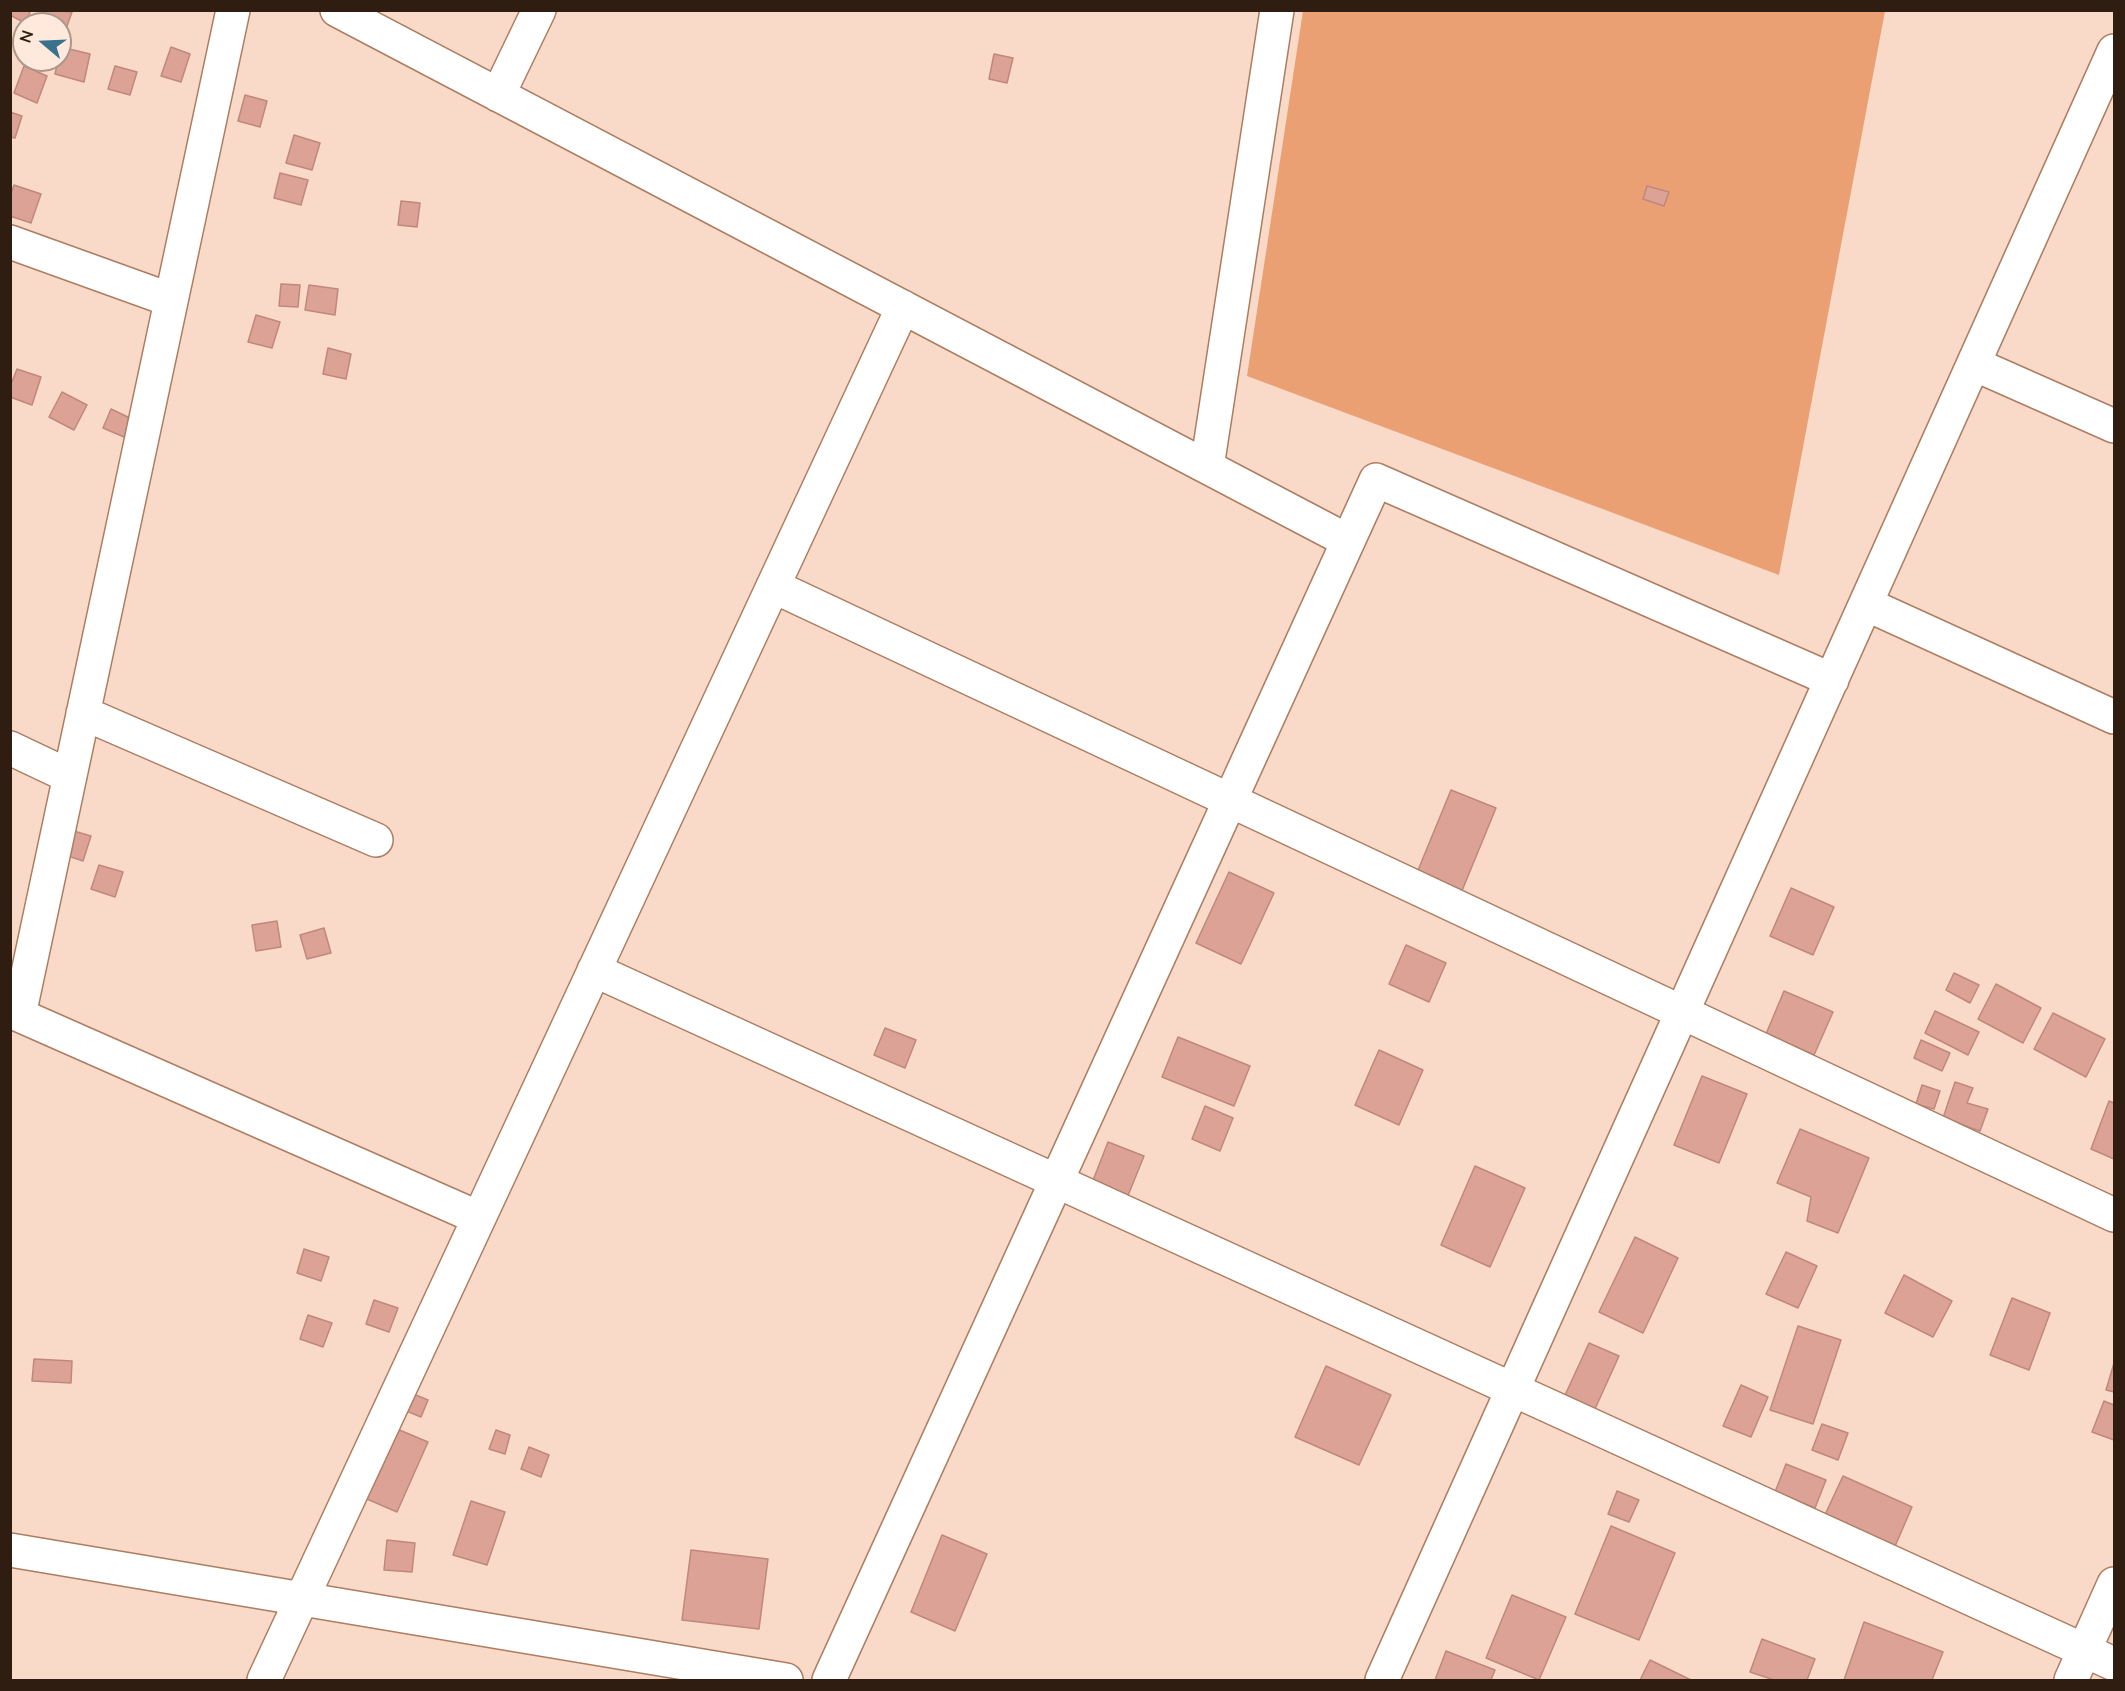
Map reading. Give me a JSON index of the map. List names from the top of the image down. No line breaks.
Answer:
{"north":"left"}
